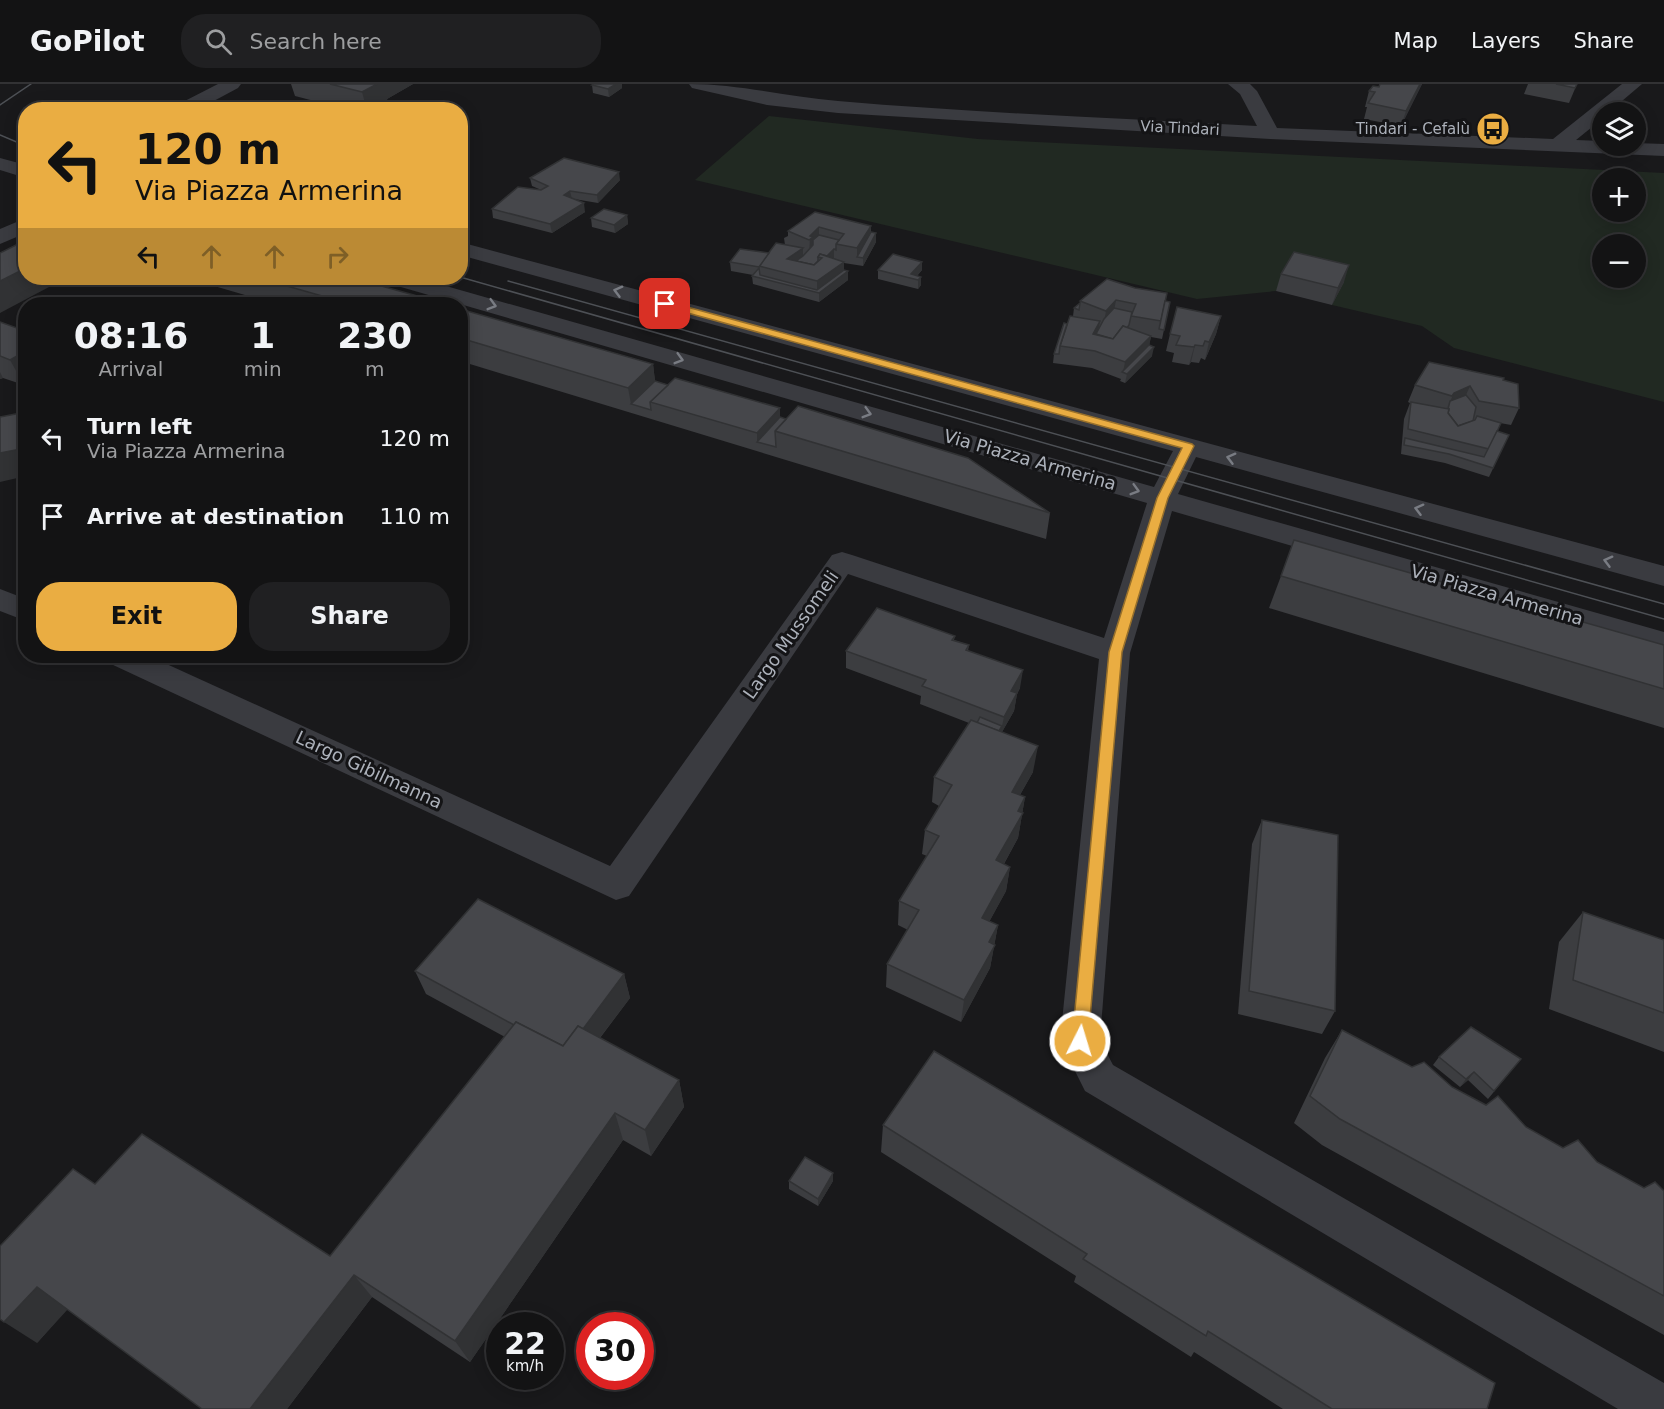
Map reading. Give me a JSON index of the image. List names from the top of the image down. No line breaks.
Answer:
{"streets":{"street":["Via Tindari","Via Piazza Armerina","Largo Mussomeli","Largo Gibilmanna"]},"crossings":[["Largo Mussomeli","Largo Gibilmanna"]],"places":{"bus stop":["Tindari - Cefalù"]},"page":{"header":"GoPilot","search":"Search here","nav":["Map","Layers","Share"],"map_buttons":["+","−"],"turn":["120 m","Via Piazza Armerina"],"eta":["08:16","Arrival","1","min","230","m"],"list":[{"name":"Turn left","note":"Via Piazza Armerina","value":"120 m"},{"name":"Arrive at destination","value":"110 m"}],"buttons":["Exit","Share"],"speed":"22 km/h","limit":"30"}}
